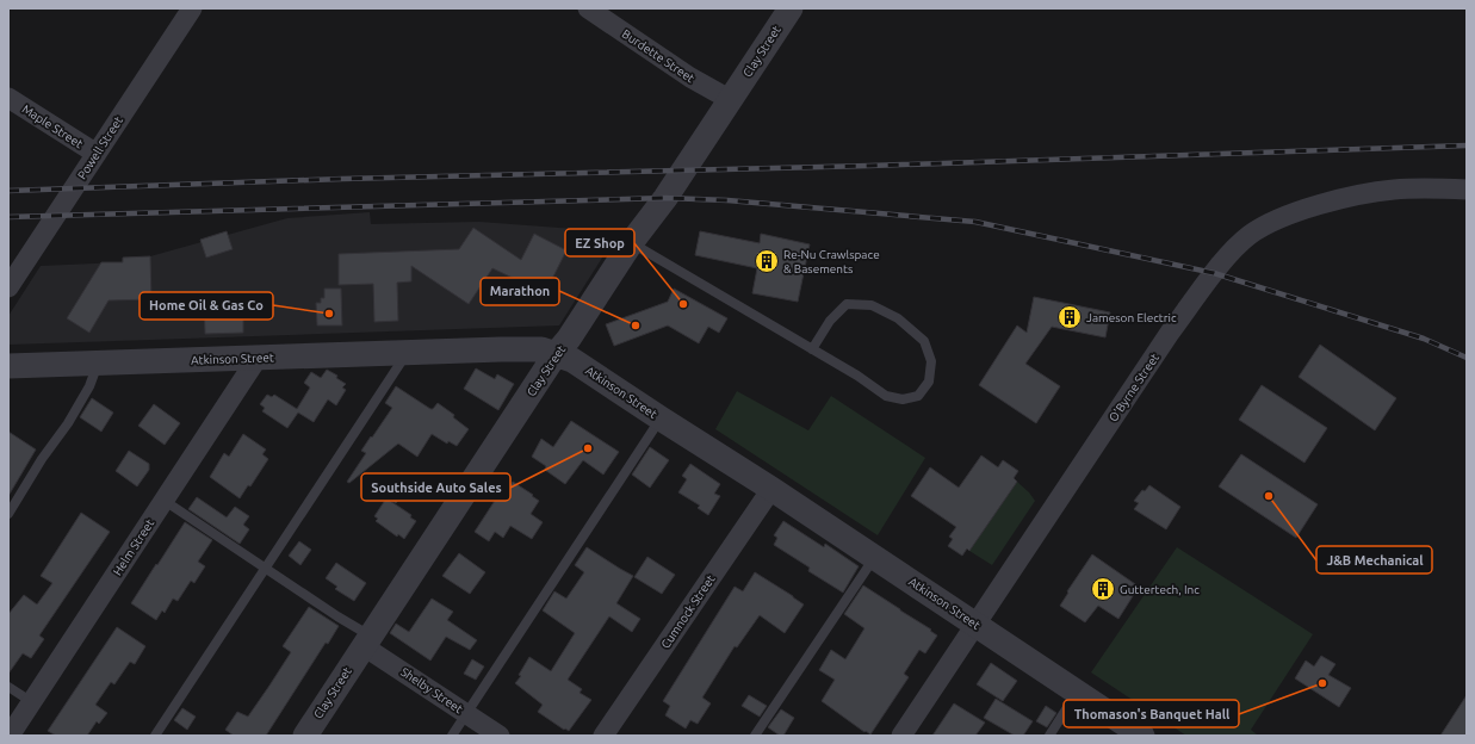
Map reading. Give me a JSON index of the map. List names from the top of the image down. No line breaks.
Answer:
{"streets":{"street":["Clay Street","Burdette Street","Maple Street","Powell Street","Atkinson Street","O'Byrne Street","Helm Street","Cumnock Street","Shelby Street"]},"crossings":[["Clay Street","Burdette Street"],["Clay Street","Atkinson Street"],["Clay Street","Shelby Street"],["Maple Street","Powell Street"],["Atkinson Street","O'Byrne Street"],["Atkinson Street","Helm Street"],["Atkinson Street","Cumnock Street"]],"places":{"building":["Re-Nu Crawlspace & Basements","Jameson Electric","Guttertech, Inc"],"other":["EZ Shop","Home Oil & Gas Co","Marathon","Southside Auto Sales","J&B Mechanical","Thomason's Banquet Hall"]}}
